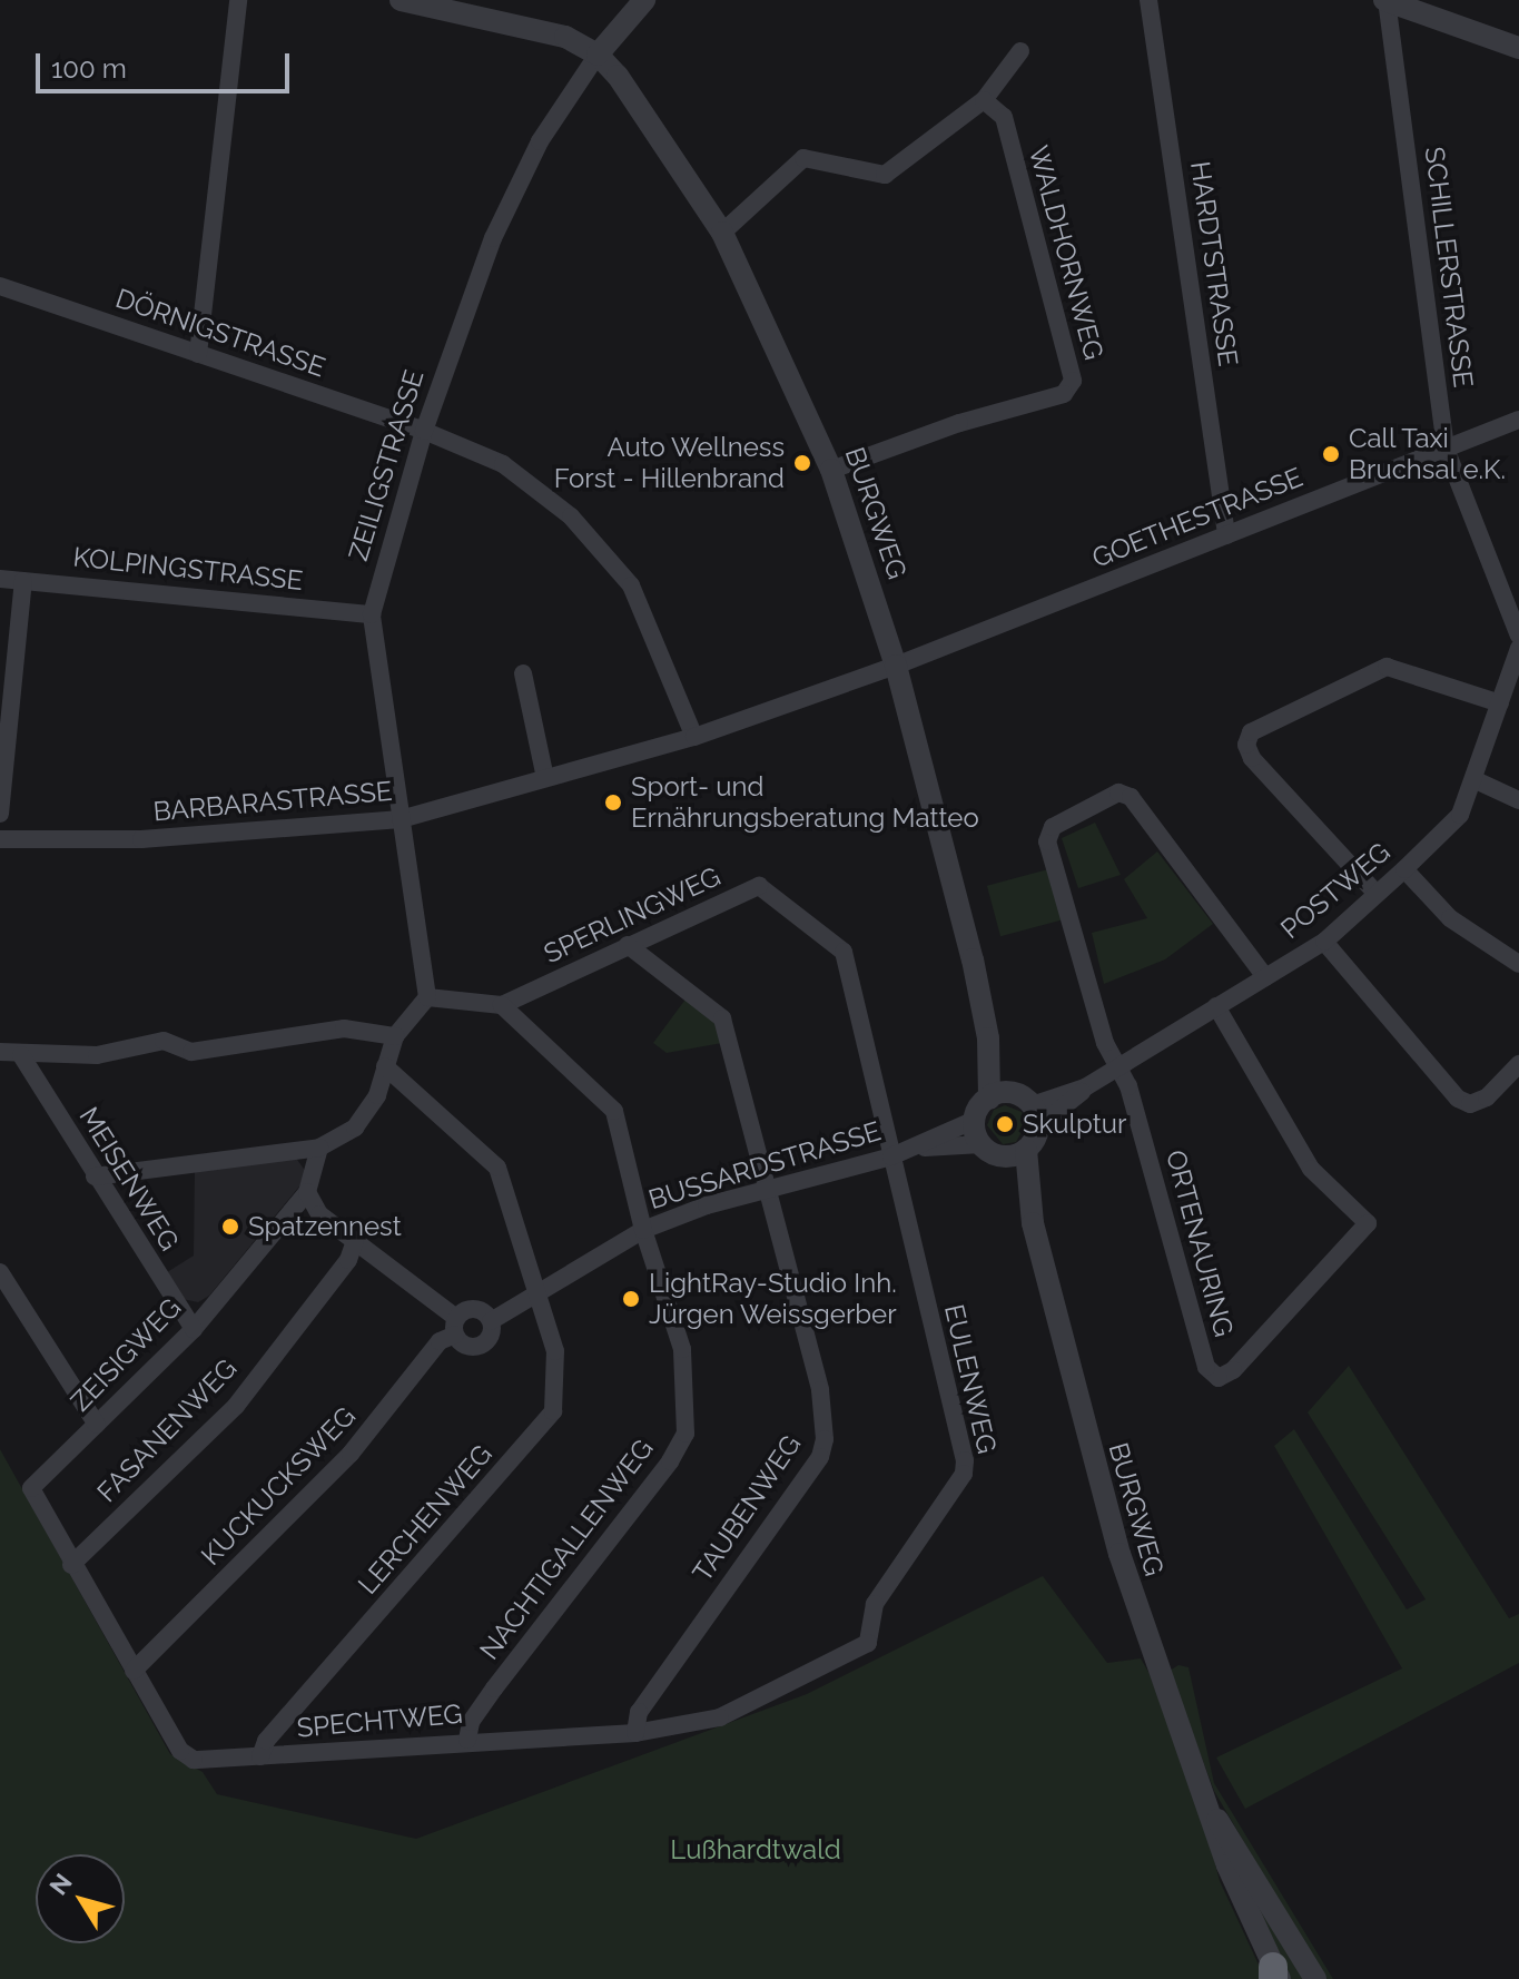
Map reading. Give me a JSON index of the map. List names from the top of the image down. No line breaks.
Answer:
{"streets":{"street":["WALDHORNWEG","HARDTSTRASSE","SCHILLERSTRASSE","DÖRNIGSTRASSE","ZEILIGSTRASSE","BURGWEG","GOETHESTRASSE","KOLPINGSTRASSE","BARBARASTRASSE","POSTWEG","SPERLINGWEG","BUSSARDSTRASSE","MEISENWEG","ORTENAURING","ZEISIGWEG","EULENWEG","FASANENWEG","KUCKUCKSWEG","TAUBENWEG","LERCHENWEG","NACHTIGALLENWEG","SPECHTWEG"]},"crossings":[["WALDHORNWEG","BURGWEG"],["HARDTSTRASSE","GOETHESTRASSE"],["SCHILLERSTRASSE","GOETHESTRASSE"],["DÖRNIGSTRASSE","ZEILIGSTRASSE"],["DÖRNIGSTRASSE","BARBARASTRASSE"],["ZEILIGSTRASSE","BURGWEG"],["ZEILIGSTRASSE","KOLPINGSTRASSE"],["ZEILIGSTRASSE","BARBARASTRASSE"],["BURGWEG","GOETHESTRASSE"],["BURGWEG","BARBARASTRASSE"],["BURGWEG","POSTWEG"],["BURGWEG","BUSSARDSTRASSE"],["GOETHESTRASSE","BARBARASTRASSE"],["POSTWEG","BUSSARDSTRASSE"],["POSTWEG","ORTENAURING"],["SPERLINGWEG","BUSSARDSTRASSE"],["SPERLINGWEG","EULENWEG"],["SPERLINGWEG","TAUBENWEG"],["SPERLINGWEG","NACHTIGALLENWEG"],["BUSSARDSTRASSE","EULENWEG"],["BUSSARDSTRASSE","KUCKUCKSWEG"],["BUSSARDSTRASSE","TAUBENWEG"],["BUSSARDSTRASSE","LERCHENWEG"],["BUSSARDSTRASSE","NACHTIGALLENWEG"],["MEISENWEG","ZEISIGWEG"],["ZEISIGWEG","SPECHTWEG"],["EULENWEG","SPECHTWEG"],["FASANENWEG","SPECHTWEG"],["KUCKUCKSWEG","SPECHTWEG"],["TAUBENWEG","SPECHTWEG"],["LERCHENWEG","SPECHTWEG"],["NACHTIGALLENWEG","SPECHTWEG"]],"parks":["Lußhardtwald"],"places":["Call Taxi Bruchsal e.K.","Auto Wellness Forst - Hillenbrand","Sport- und Ernährungsberatung Matteo","Skulptur","Spatzennest","LightRay-Studio Inh. Jürgen Weissgerber"],"scale_bar":"100 m","north":"top left"}
